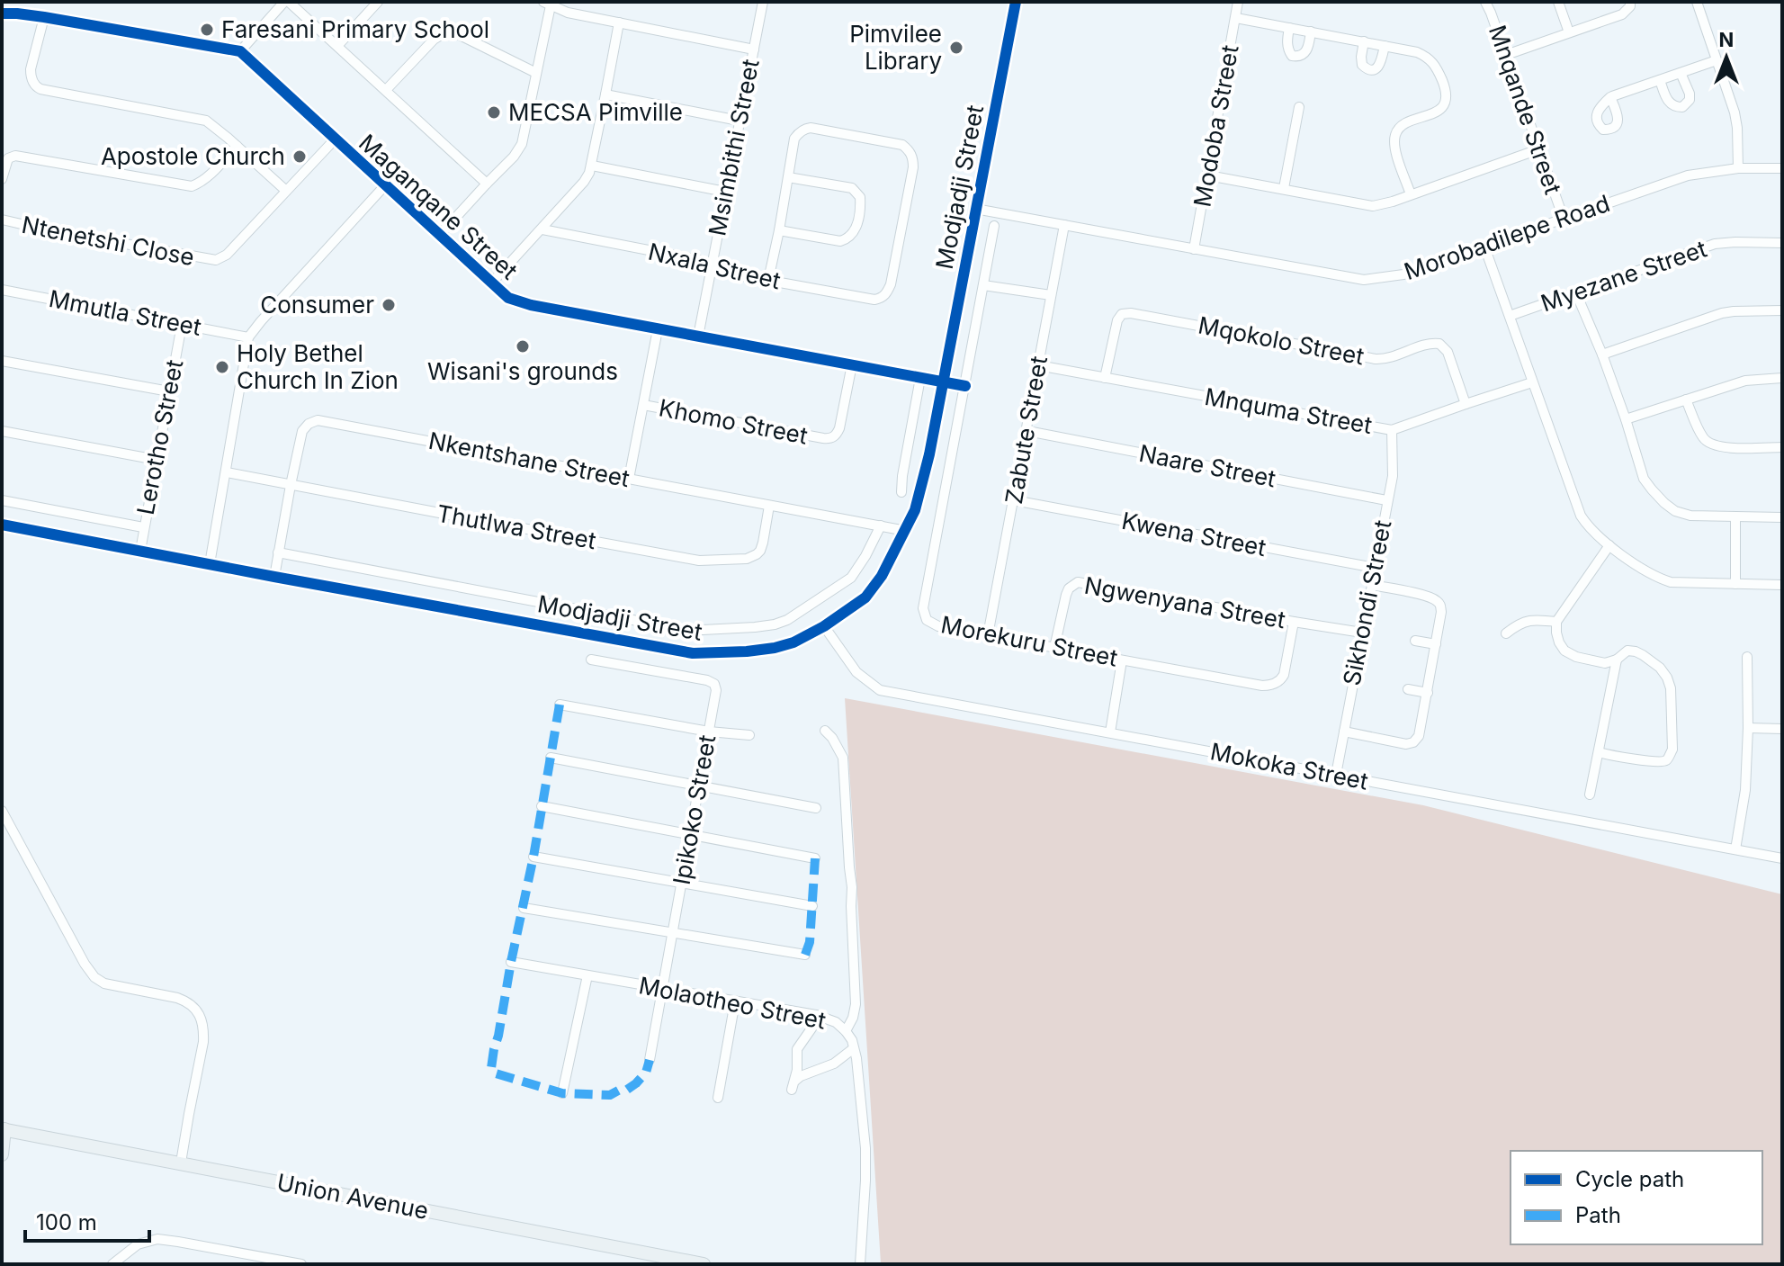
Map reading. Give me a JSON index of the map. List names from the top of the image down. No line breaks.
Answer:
{"streets":{"street":["Mnqande Street","Modoba Street","Msimbithi Street","Modjadji Street","Maganqane Street","Morobadilepe Road","Ntenetshi Close","Nxala Street","Myezane Street","Mmutla Street","Mqokolo Street","Mnquma Street","Khomo Street","Zabute Street","Lerotho Street","Nkentshane Street","Naare Street","Thutlwa Street","Kwena Street","Ngwenyana Street","Sikhondi Street","Morekuru Street","Mokoka Street","Ipikoko Street","Molaotheo Street","Union Avenue"]},"crossings":[["Mnqande Street","Morobadilepe Road"],["Modoba Street","Morobadilepe Road"],["Msimbithi Street","Maganqane Street"],["Msimbithi Street","Nxala Street"],["Modjadji Street","Maganqane Street"],["Modjadji Street","Morobadilepe Road"],["Modjadji Street","Lerotho Street"],["Modjadji Street","Nkentshane Street"],["Modjadji Street","Mokoka Street"],["Maganqane Street","Ntenetshi Close"],["Maganqane Street","Khomo Street"],["Maganqane Street","Morekuru Street"],["Morobadilepe Road","Zabute Street"],["Mmutla Street","Lerotho Street"],["Mqokolo Street","Mnquma Street"],["Mnquma Street","Zabute Street"],["Mnquma Street","Sikhondi Street"],["Khomo Street","Nkentshane Street"],["Zabute Street","Naare Street"],["Zabute Street","Kwena Street"],["Zabute Street","Morekuru Street"],["Nkentshane Street","Thutlwa Street"],["Naare Street","Sikhondi Street"],["Kwena Street","Sikhondi Street"],["Ngwenyana Street","Sikhondi Street"],["Ngwenyana Street","Morekuru Street"],["Sikhondi Street","Mokoka Street"],["Ipikoko Street","Molaotheo Street"]],"places":["Faresani Primary School","Pimvilee Library","MECSA Pimville","Apostole Church","Consumer","Wisani's grounds","Holy Bethel Church In Zion"],"legend":["Cycle path","Path"],"scale_bar":"100 m","north":"top"}
